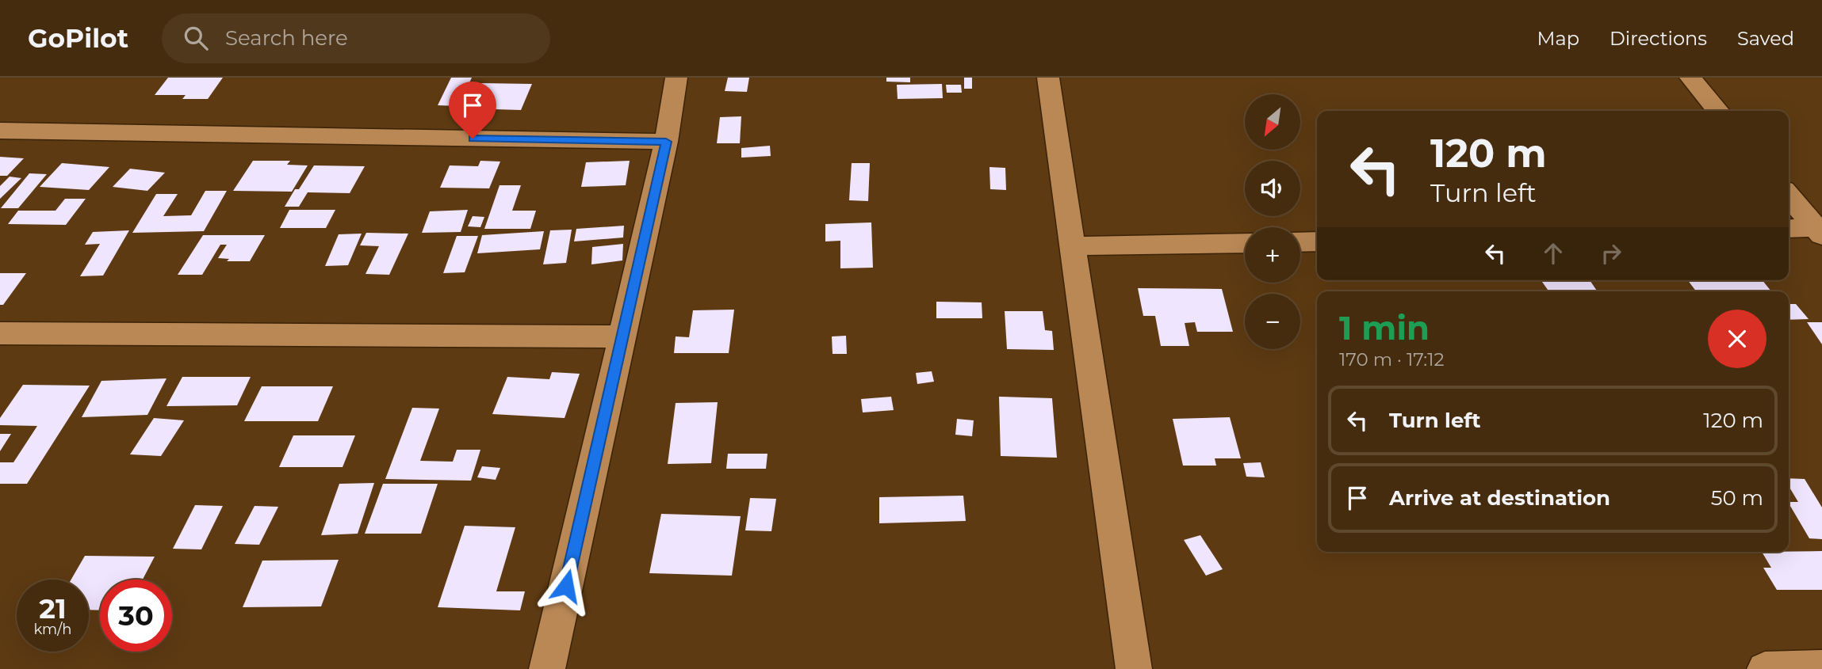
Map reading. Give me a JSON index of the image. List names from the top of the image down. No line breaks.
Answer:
{"north":"bottom left","page":{"header":"GoPilot","search":"Search here","nav":["Map","Directions","Saved"],"map_buttons":["+","−"],"turn":["120 m","Turn left"],"heading":["1 min","170 m · 17:12"],"list":[{"name":"Turn left","value":"120 m"},{"name":"Arrive at destination","value":"50 m"}],"speed":"21 km/h","limit":"30"}}
